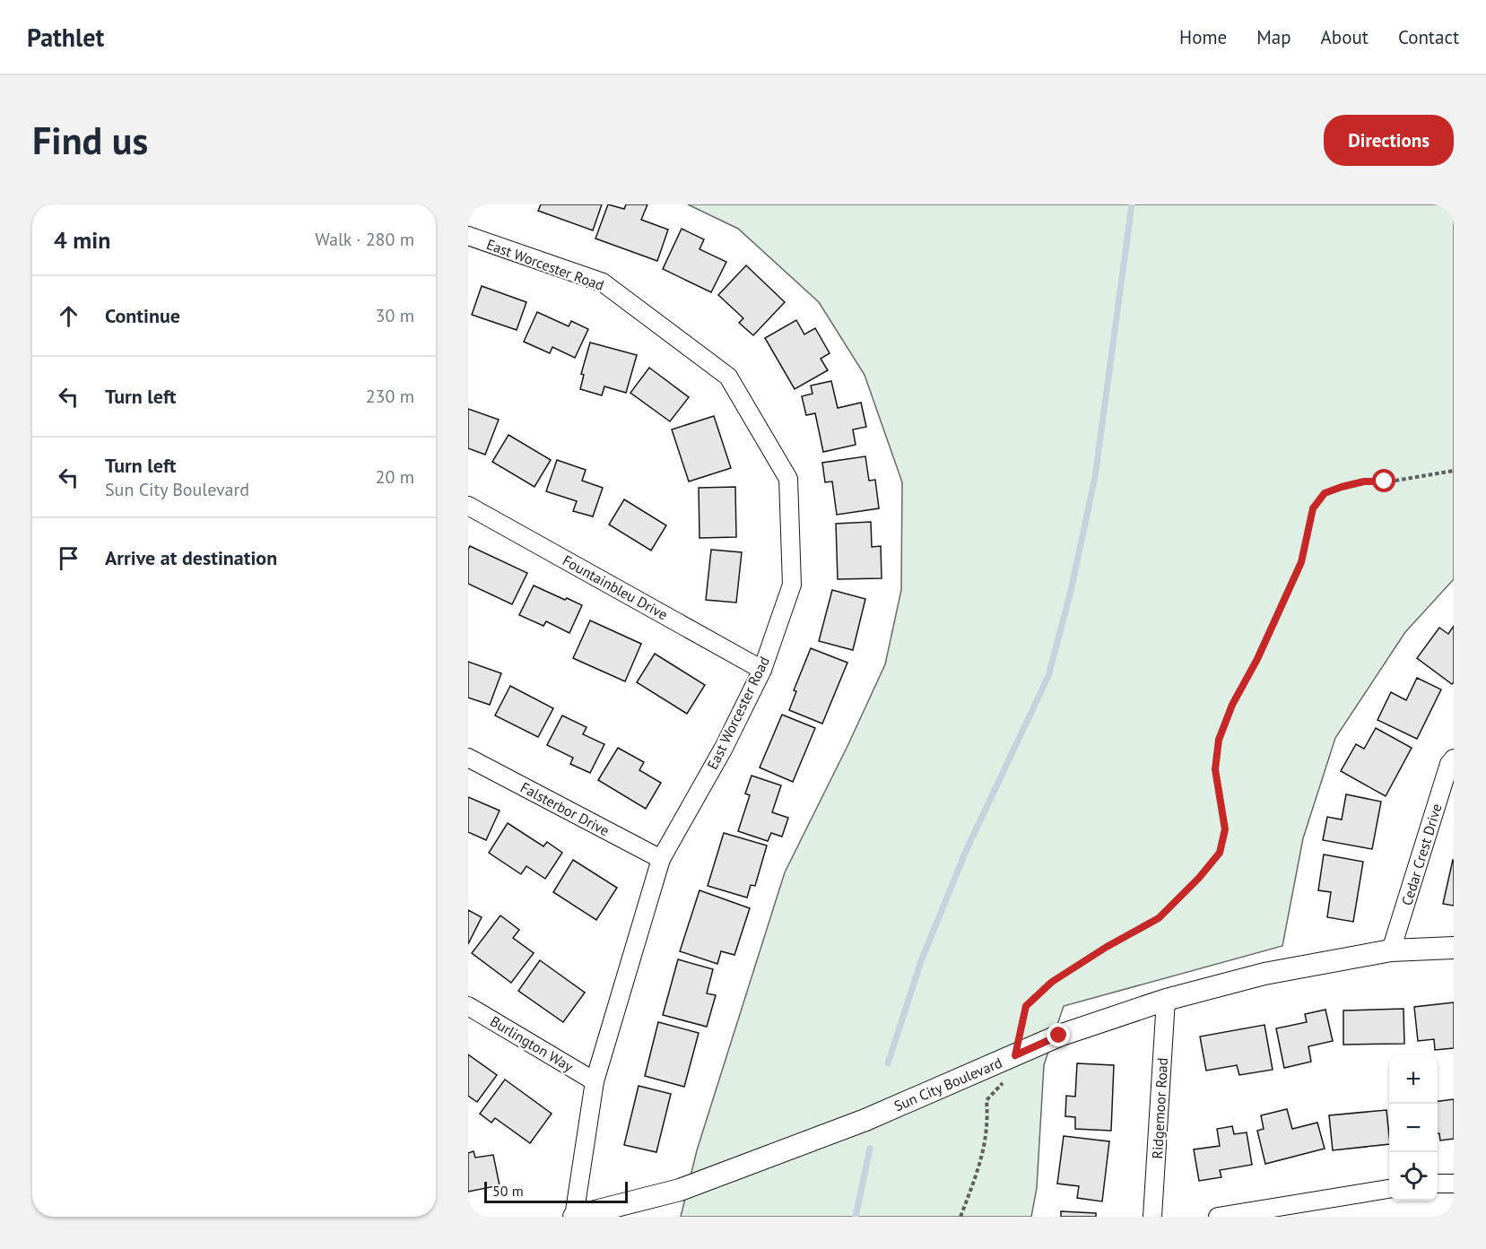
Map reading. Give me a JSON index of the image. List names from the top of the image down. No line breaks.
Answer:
{"streets":{"street":["East Worcester Road","Fountainbleu Drive","Falsterbor Drive","Cedar Crest Drive","Burlington Way","Sun City Boulevard","Ridgemoor Road"]},"crossings":[["East Worcester Road","Fountainbleu Drive"],["East Worcester Road","Falsterbor Drive"],["East Worcester Road","Burlington Way"],["East Worcester Road","Sun City Boulevard"],["Cedar Crest Drive","Sun City Boulevard"],["Sun City Boulevard","Ridgemoor Road"]],"scale_bar":"50 m","page":{"header":"Pathlet","nav":["Home","Map","About","Contact"],"buttons":"Directions","title":"Find us","heading":["4 min","Walk · 280 m"],"list":[["Continue","30 m"],["Turn left","230 m"],["Turn left","Sun City Boulevard","20 m"],"Arrive at destination"],"map_buttons":["+","−"],"scale":"50 m"}}
